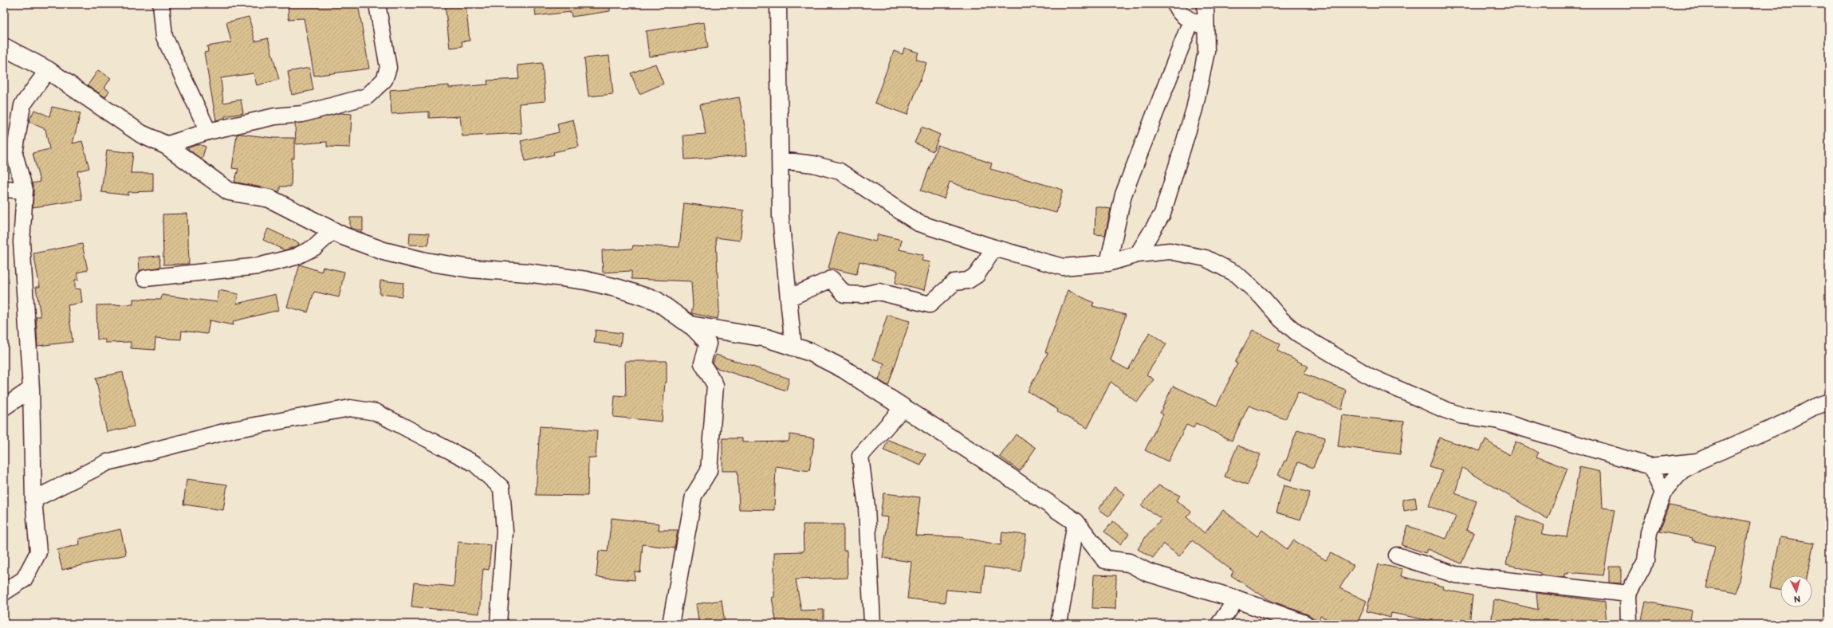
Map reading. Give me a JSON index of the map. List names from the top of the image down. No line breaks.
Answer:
{"north":"bottom"}
